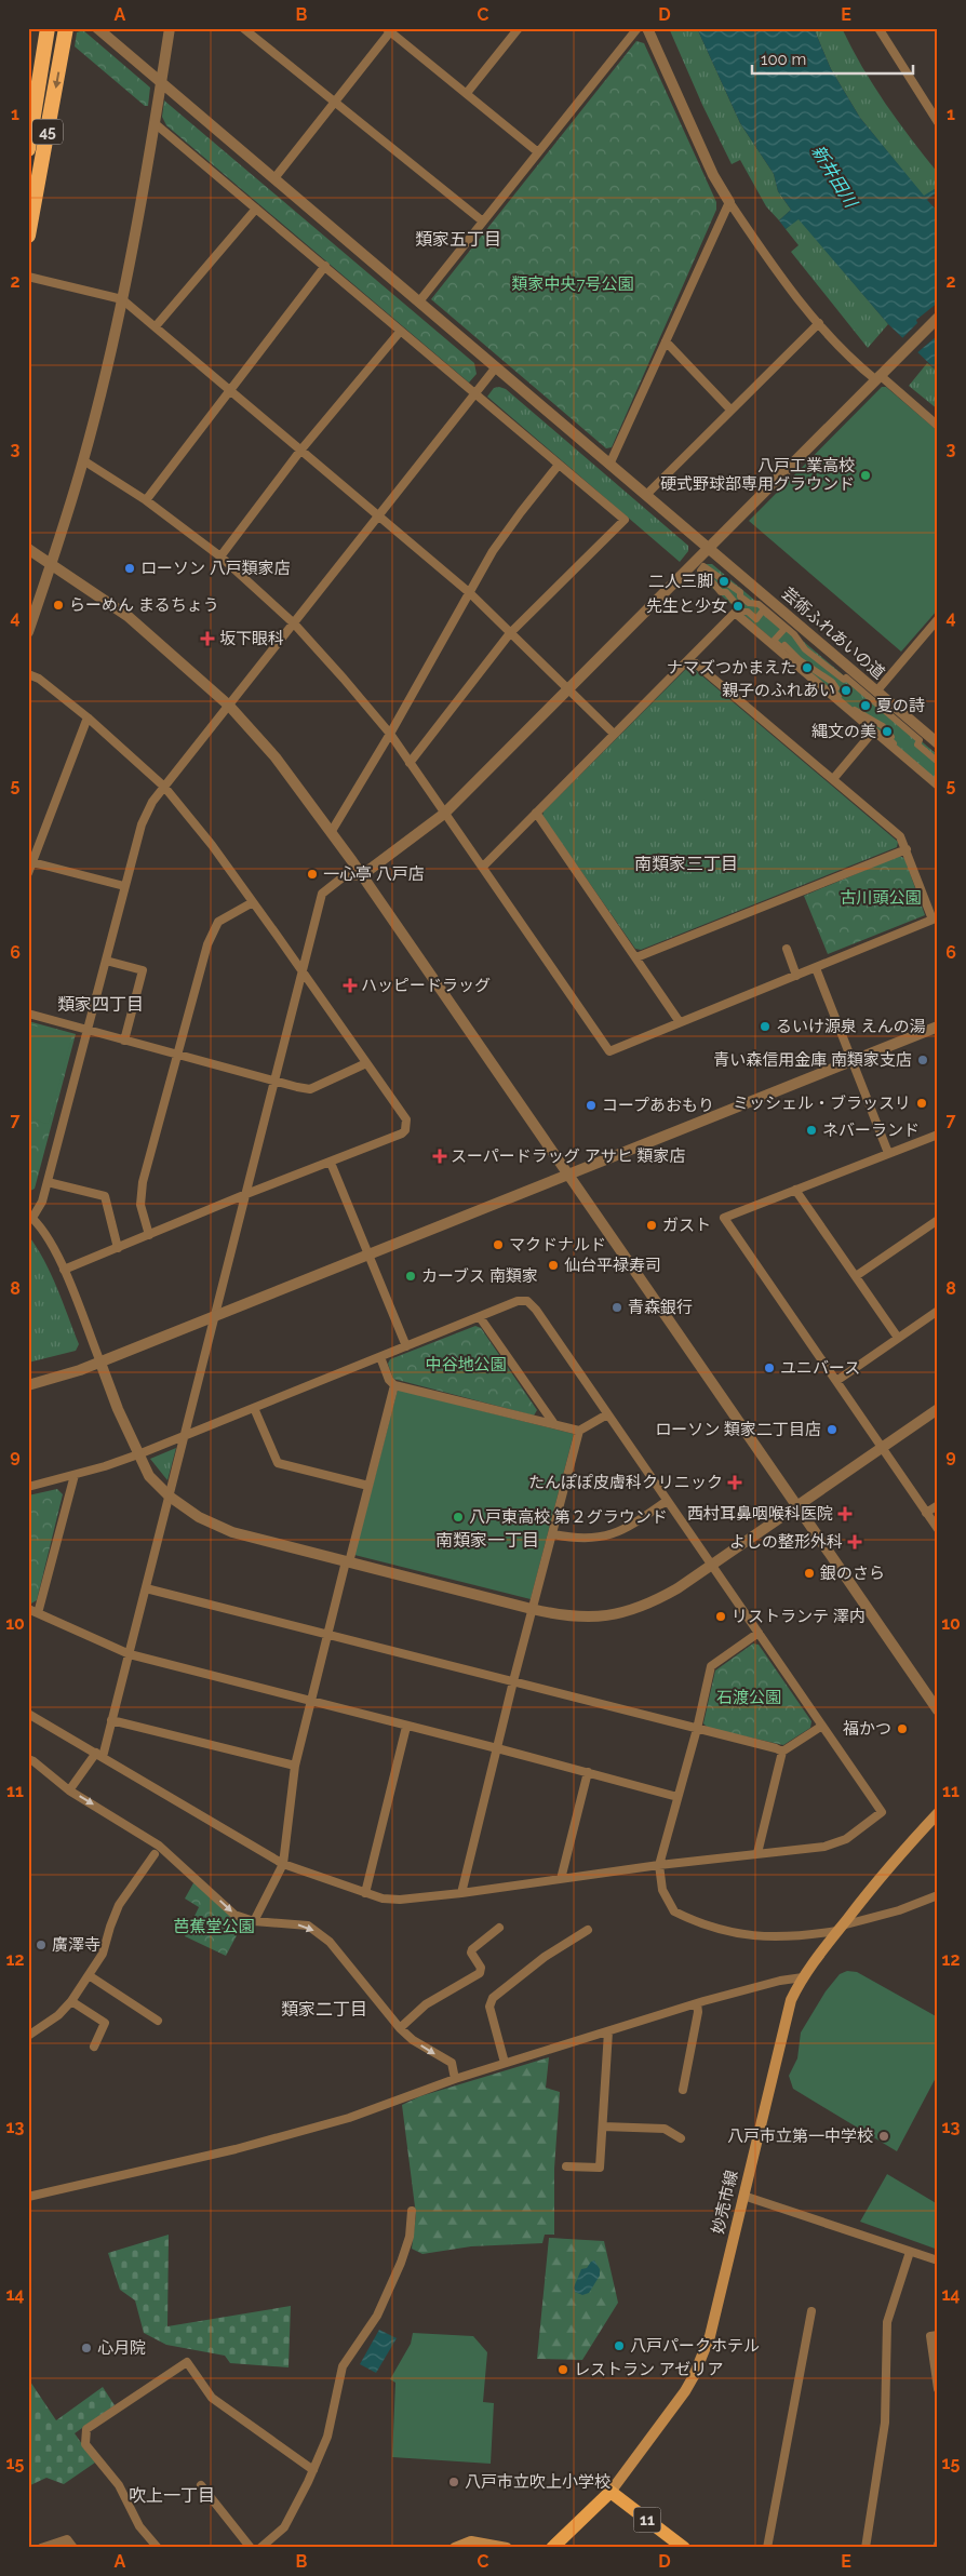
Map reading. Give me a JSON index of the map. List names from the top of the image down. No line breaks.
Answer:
{"streets":{"highway":["45"],"main road":["妙売市線","11"],"street":["芸術ふれあいの道"]},"crossings":[["妙売市線","11"]],"districts":["類家五丁目","南類家三丁目","類家四丁目","南類家一丁目","類家二丁目","吹上一丁目"],"water":["新井田川"],"parks":["類家中央7号公園","古川頭公園","中谷地公園","石渡公園","芭蕉堂公園"],"places":{"other":["八戸工業高校 硬式野球部専用グラウンド","ローソン 八戸類家店","二人三脚","らーめん まるちょう","先生と少女","ナマズつかまえた","親子のふれあい","夏の詩","縄文の美","一心亭 八戸店","るいけ源泉 えんの湯","青い森信用金庫 南類家支店","ミッシェル・ブラッスリ","コープあおもり","ネバーランド","ガスト","マクドナルド","仙台平禄寿司","カーブス 南類家","青森銀行","ユニバース","ローソン 類家二丁目店","八戸東高校 第２グラウンド","銀のさら","リストランテ 澤内","福かつ","廣澤寺","八戸市立第一中学校","八戸パークホテル","心月院","レストラン アゼリア","八戸市立吹上小学校"],"health":["坂下眼科","ハッピードラッグ","スーパードラッグ アサヒ 類家店","たんぽぽ皮膚科クリニック","西村耳鼻咽喉科医院","よしの整形外科"]},"scale_bar":"100 m","grid":{"columns":["A","B","C","D","E"],"rows":["1","2","3","4","5","6","7","8","9","10","11","12","13","14","15"]}}
